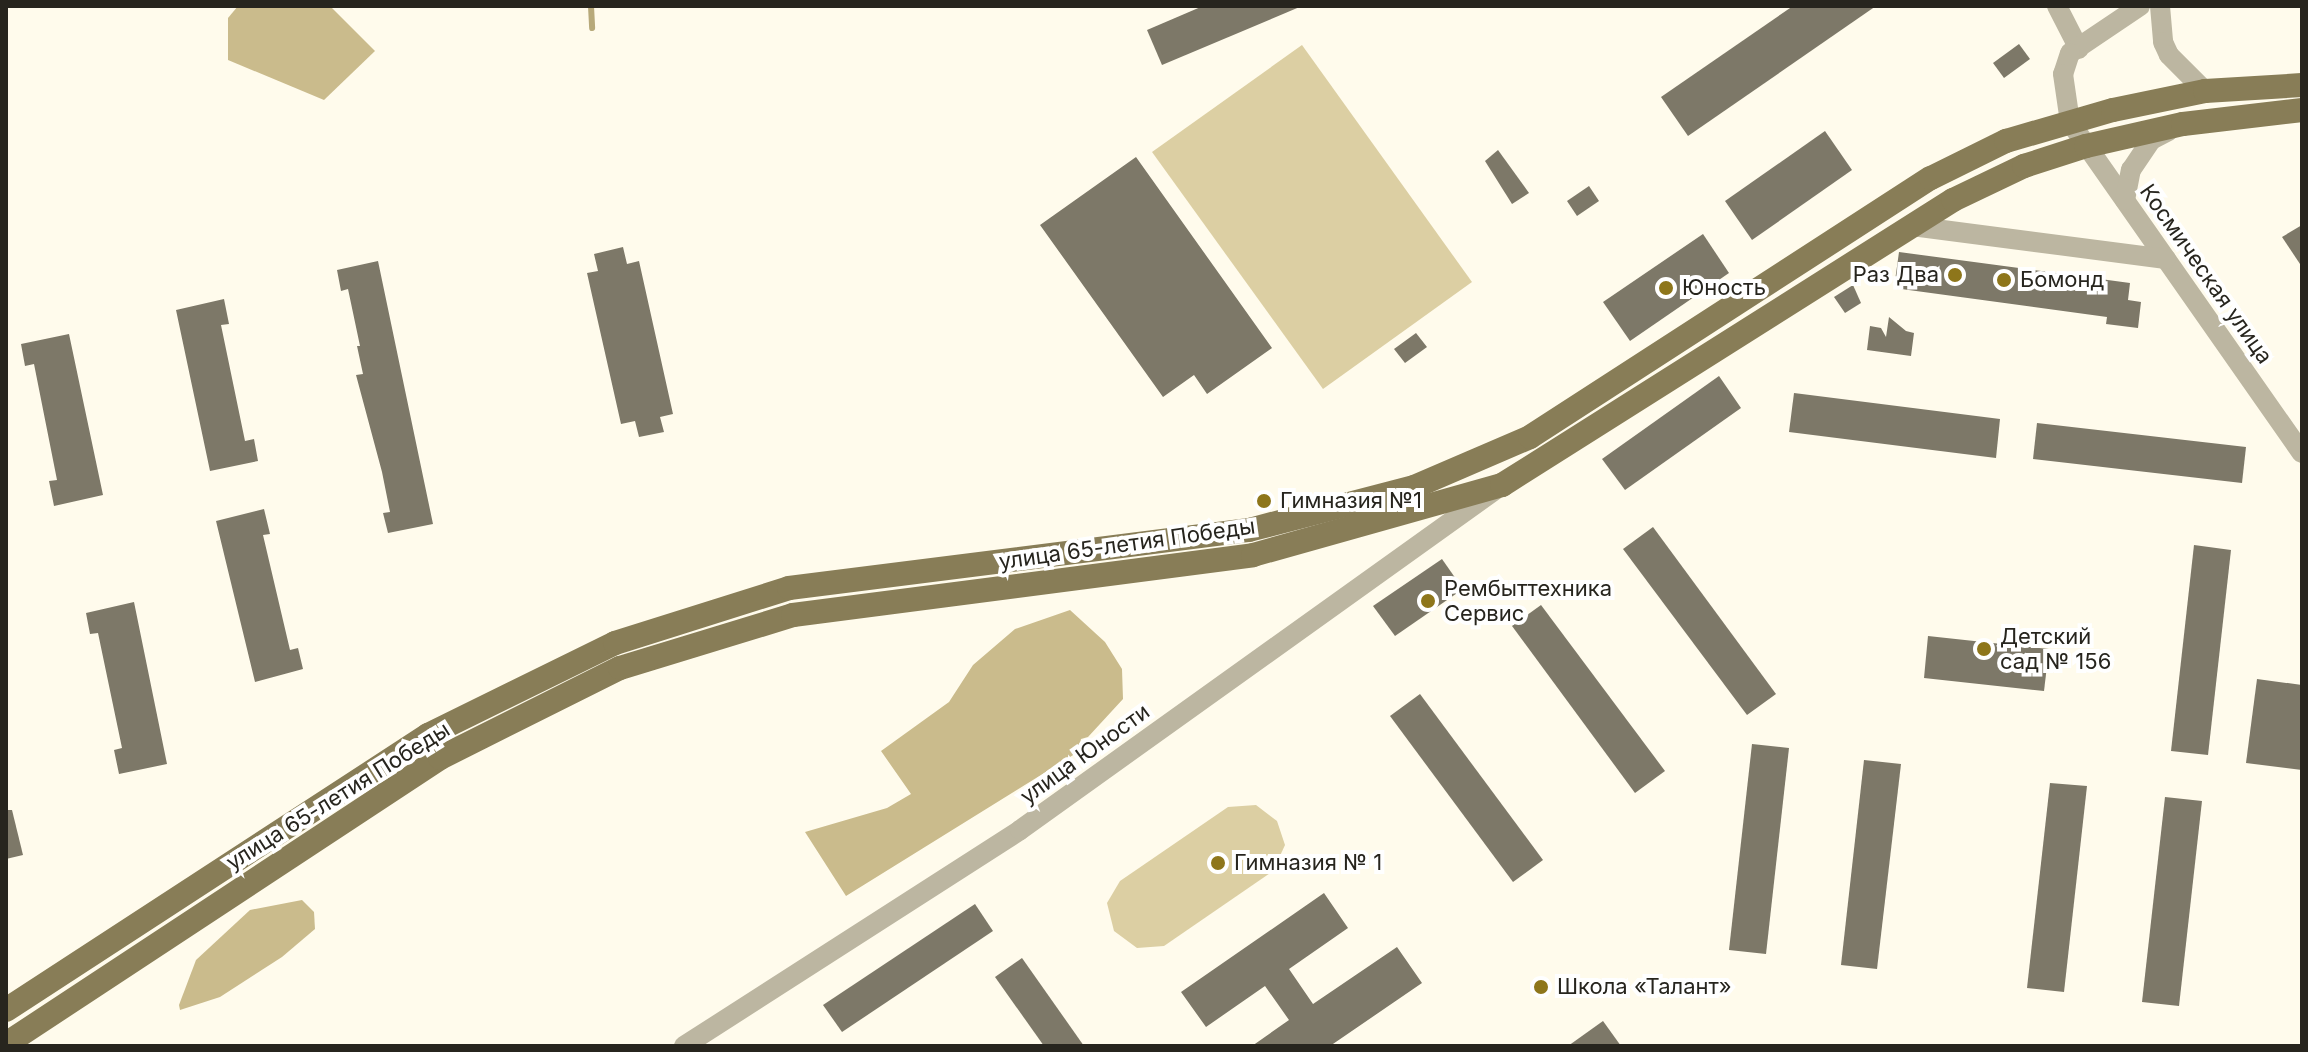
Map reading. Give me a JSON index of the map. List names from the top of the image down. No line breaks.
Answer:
{"streets":{"main road":["улица 65-летия Победы"],"street":["Космическая улица","улица Юности"]},"crossings":[["Космическая улица","улица 65-летия Победы"],["улица 65-летия Победы","улица Юности"]],"places":["Раз Два","Бомонд","Юность","Гимназия №1","Рембыттехника Сервис","Детский сад № 156","Гимназия № 1","Школа «Талант»"]}
